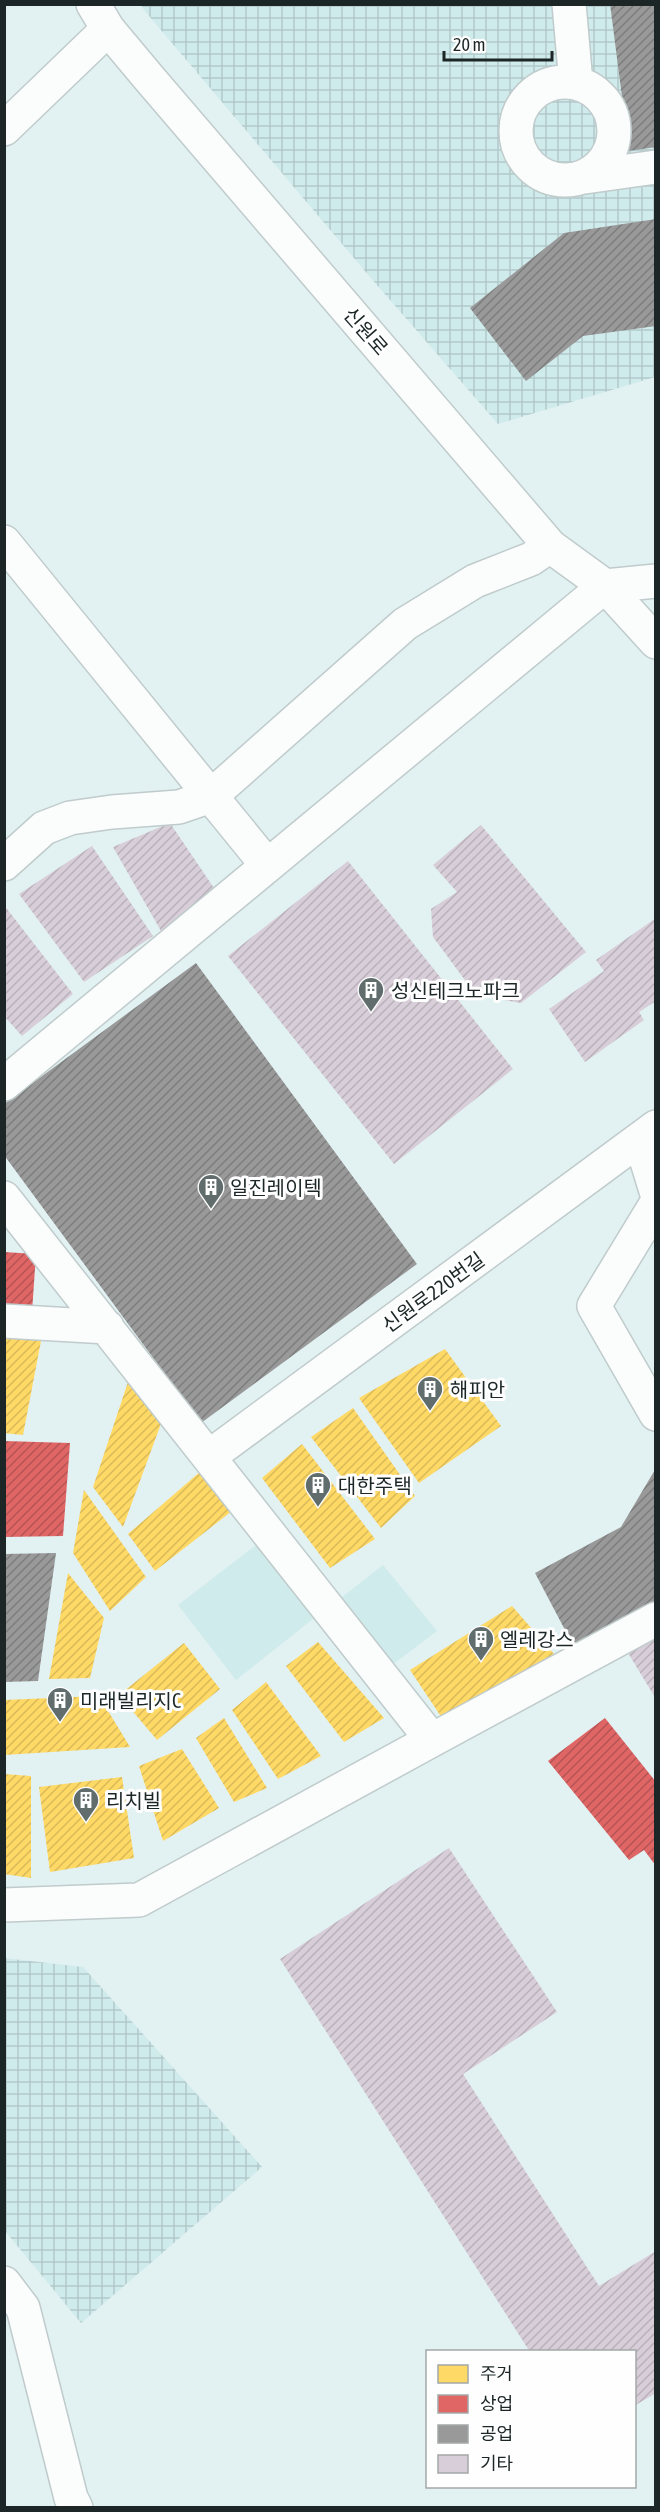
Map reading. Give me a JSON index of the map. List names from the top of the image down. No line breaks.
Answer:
{"streets":{"street":["신원로","신원로220번길"]},"places":{"building":["성신테크노파크","일진레이텍","해피안","대한주택","엘레강스","미래빌리지C","리치빌"]},"legend":["주거","상업","공업","기타"],"scale_bar":"20 m"}
